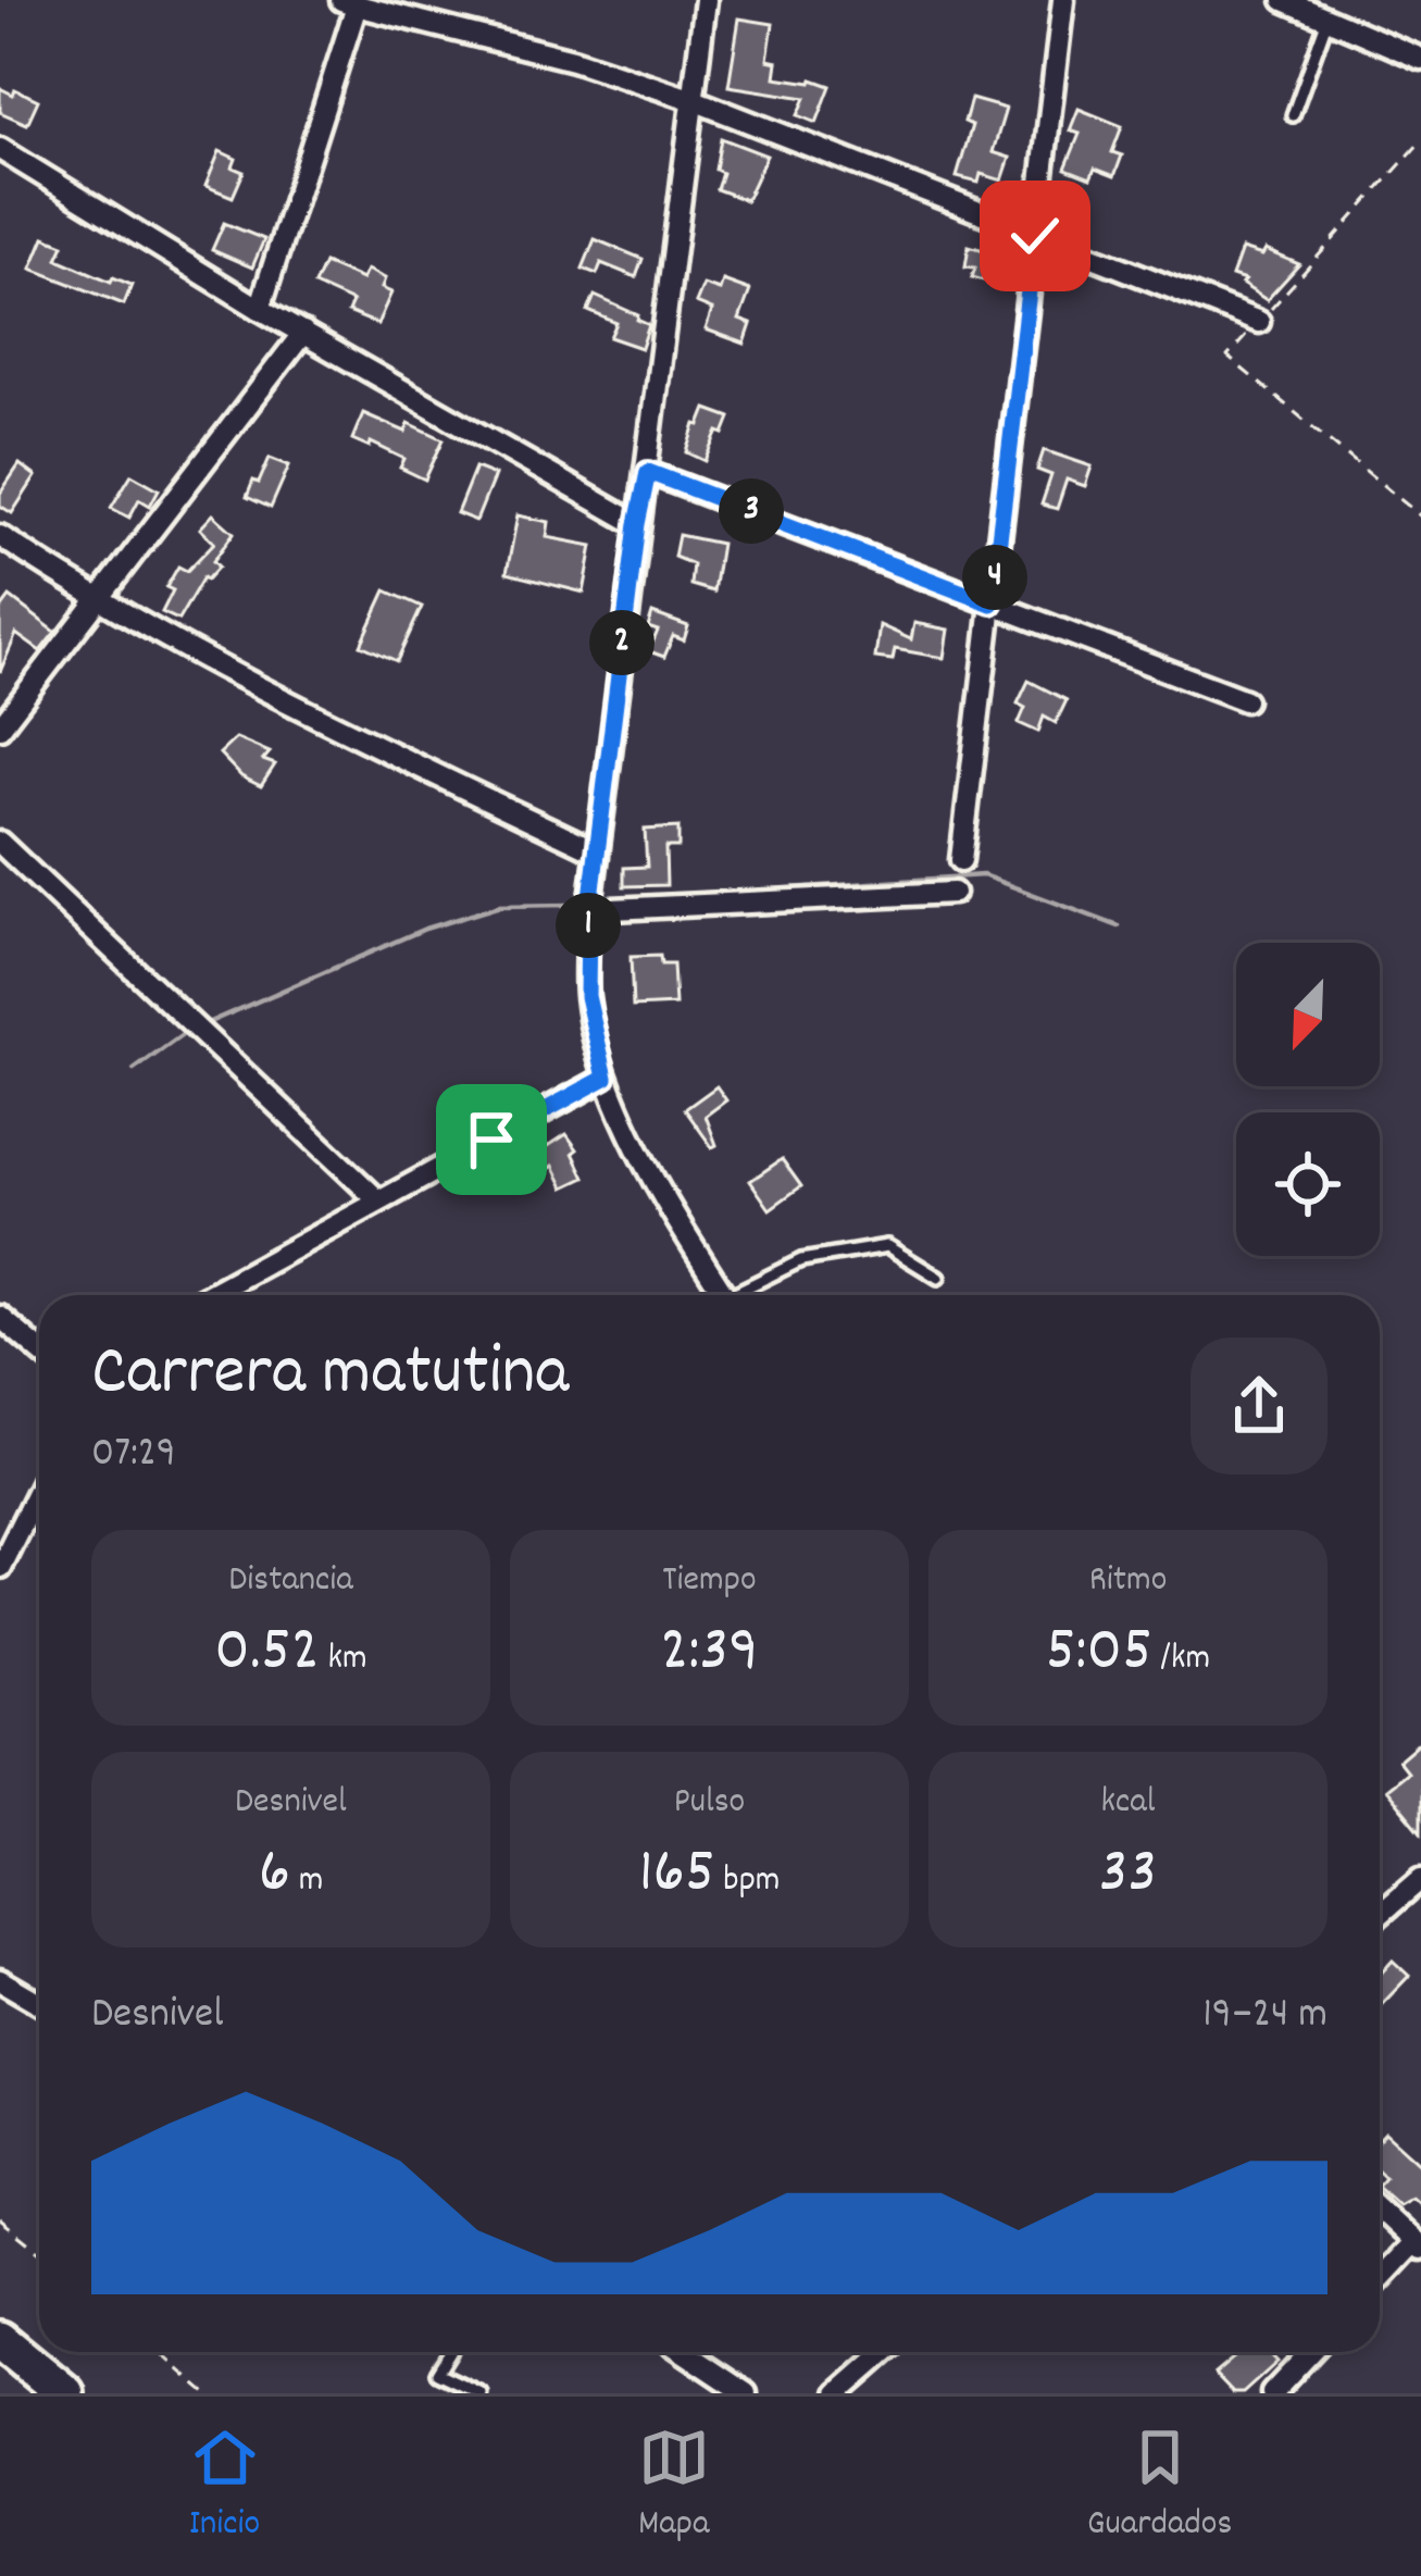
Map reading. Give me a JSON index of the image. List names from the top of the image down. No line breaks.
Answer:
{"north":"bottom left","page":{"pins":["3","4","2","1"],"heading":["Carrera matutina","07:29"],"stats":[["Distancia","0.52 km"],["Tiempo","2:39"],["Ritmo","5:05 /km"],["Desnivel","6 m"],["Pulso","165 bpm"],["kcal","33"]],"chart":["Desnivel","19–24 m"],"tabs":["Inicio","Mapa","Guardados"]}}
